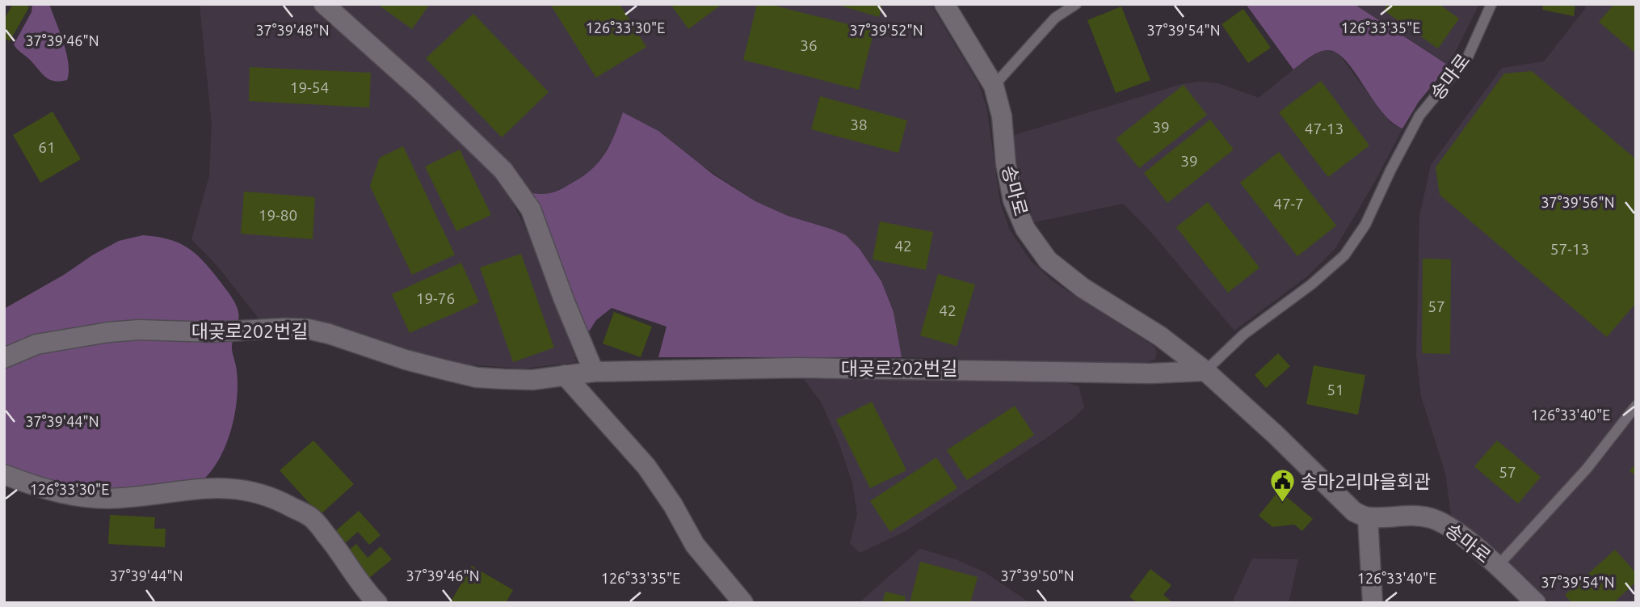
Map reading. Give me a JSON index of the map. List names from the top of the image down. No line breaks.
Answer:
{"streets":{"street":["송마로","대곶로202번길"]},"crossings":[["송마로","대곶로202번길"]],"places":{"public building":["송마2리마을회관"]},"house_numbers":["36","19-54","38","39","47-13","61","39","47-7","19-80","42","57-13","19-76","57","42","51","57"],"coordinates":["126°33'30\"E","126°33'35\"E","37°39'48\"N","37°39'52\"N","37°39'54\"N","37°39'46\"N","37°39'56\"N","126°33'40\"E","37°39'44\"N","37°39'50\"N"]}
